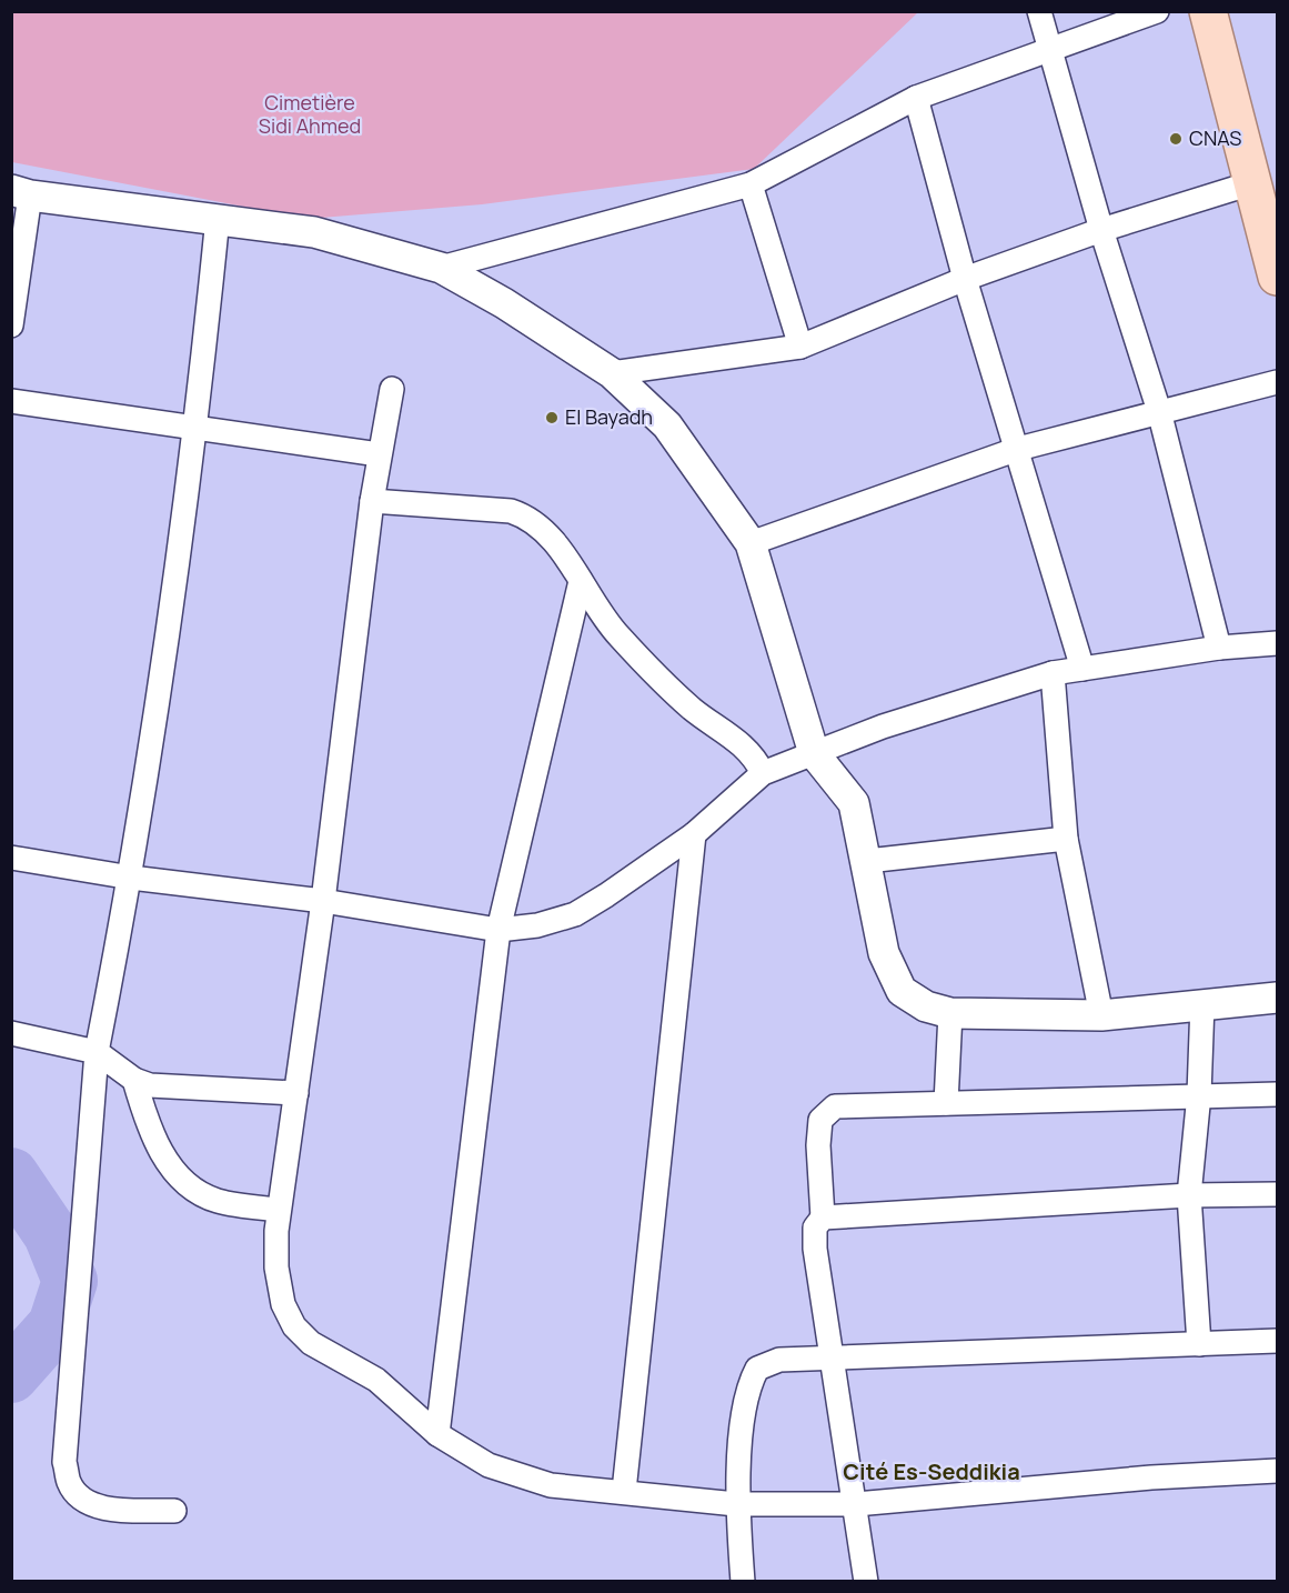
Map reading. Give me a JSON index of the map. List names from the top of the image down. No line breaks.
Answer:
{"districts":["Cité Es-Seddikia"],"parks":["Cimetière Sidi Ahmed"],"places":["CNAS","El Bayadh"]}
